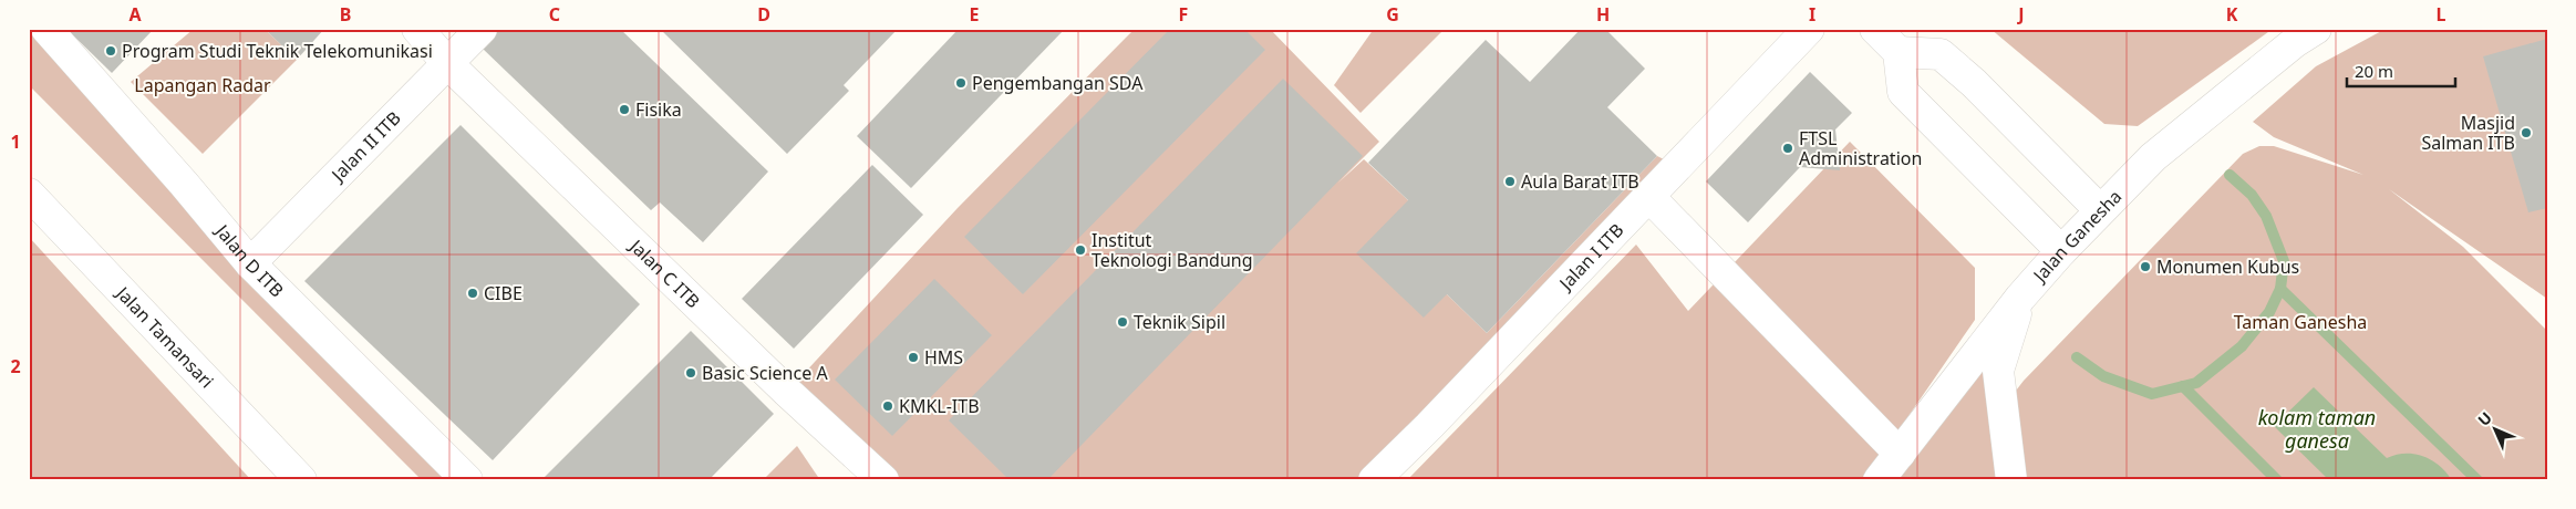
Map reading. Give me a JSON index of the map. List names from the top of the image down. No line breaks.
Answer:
{"streets":{"street":["Jalan II ITB","Jalan Ganesha","Jalan I ITB","Jalan D ITB","Jalan C ITB","Jalan Tamansari"]},"crossings":[["Jalan II ITB","Jalan D ITB"],["Jalan II ITB","Jalan C ITB"]],"water":["kolam taman ganesa"],"parks":["Lapangan Radar","Taman Ganesha"],"places":["Program Studi Teknik Telekomunikasi","Pengembangan SDA","Fisika","Masjid Salman ITB","FTSL Administration","Aula Barat ITB","Institut Teknologi Bandung","Monumen Kubus","CIBE","Teknik Sipil","HMS","Basic Science A","KMKL-ITB"],"scale_bar":"20 m","north":"top left","grid":{"columns":["A","B","C","D","E","F","G","H","I","J","K","L"],"rows":["1","2"]}}
